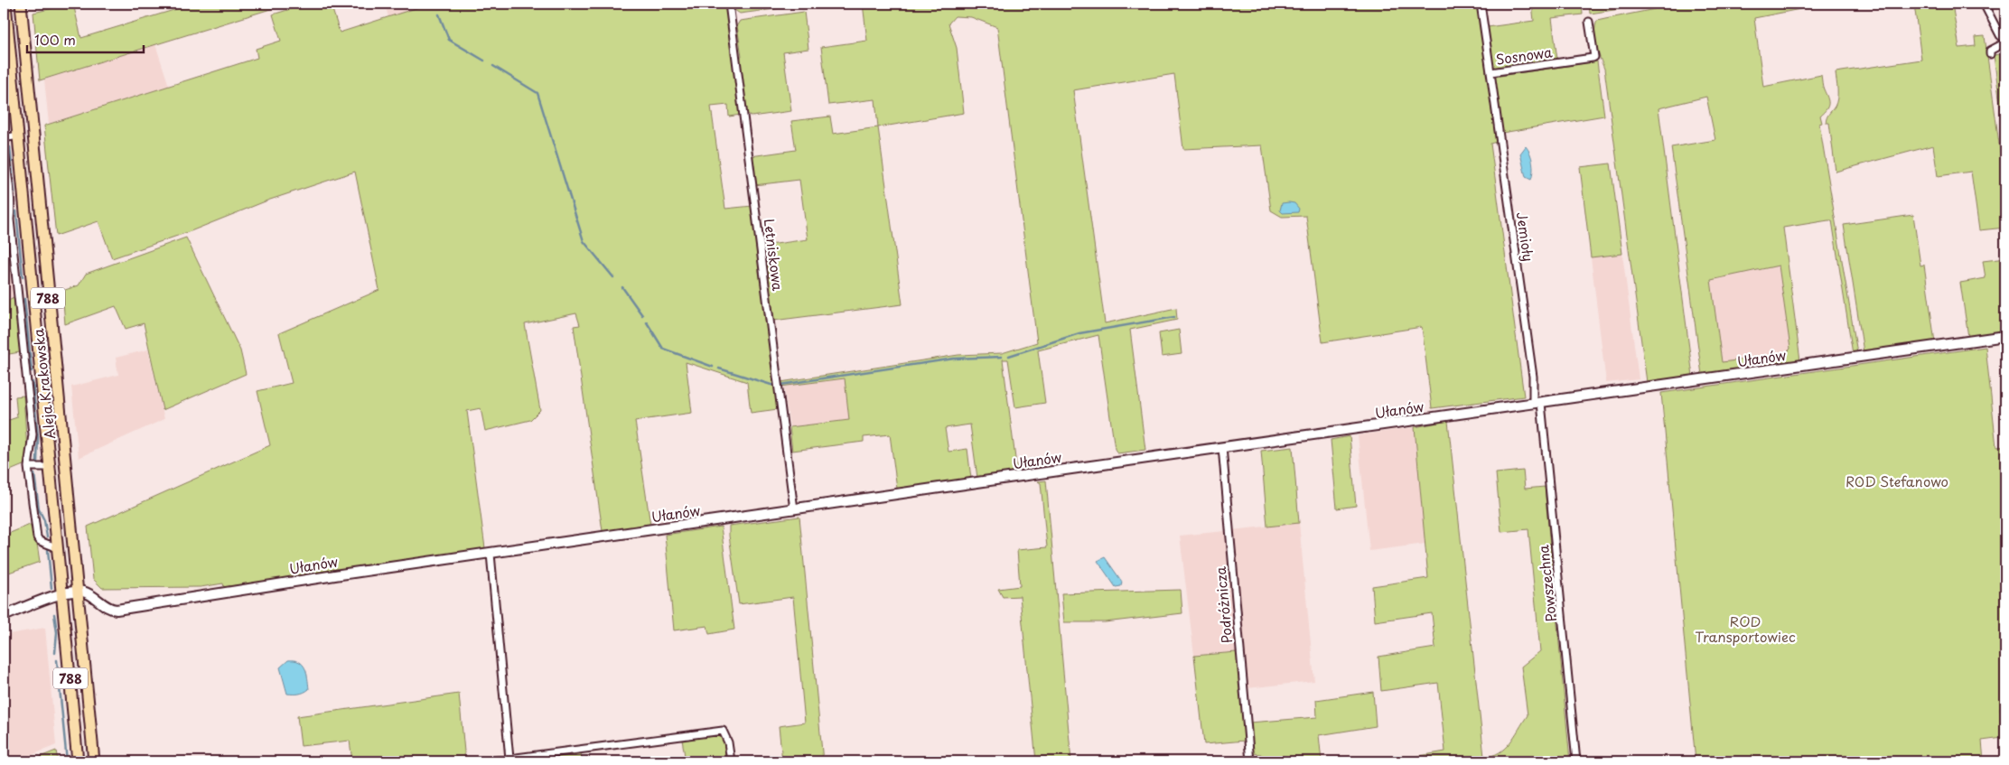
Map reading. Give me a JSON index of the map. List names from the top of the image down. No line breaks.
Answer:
{"streets":{"main road":["788","Aleja Krakowska"],"street":["Sosnowa","Jemioły","Letniskowa","Ułanów","Powszechna","Podróżnicza"]},"crossings":[["Sosnowa","Jemioły"],["Jemioły","Ułanów"],["Jemioły","Powszechna"],["Letniskowa","Ułanów"],["Ułanów","Aleja Krakowska"],["Ułanów","Powszechna"],["Ułanów","Podróżnicza"]],"parks":["ROD Stefanowo","ROD Transportowiec"],"scale_bar":"100 m"}
